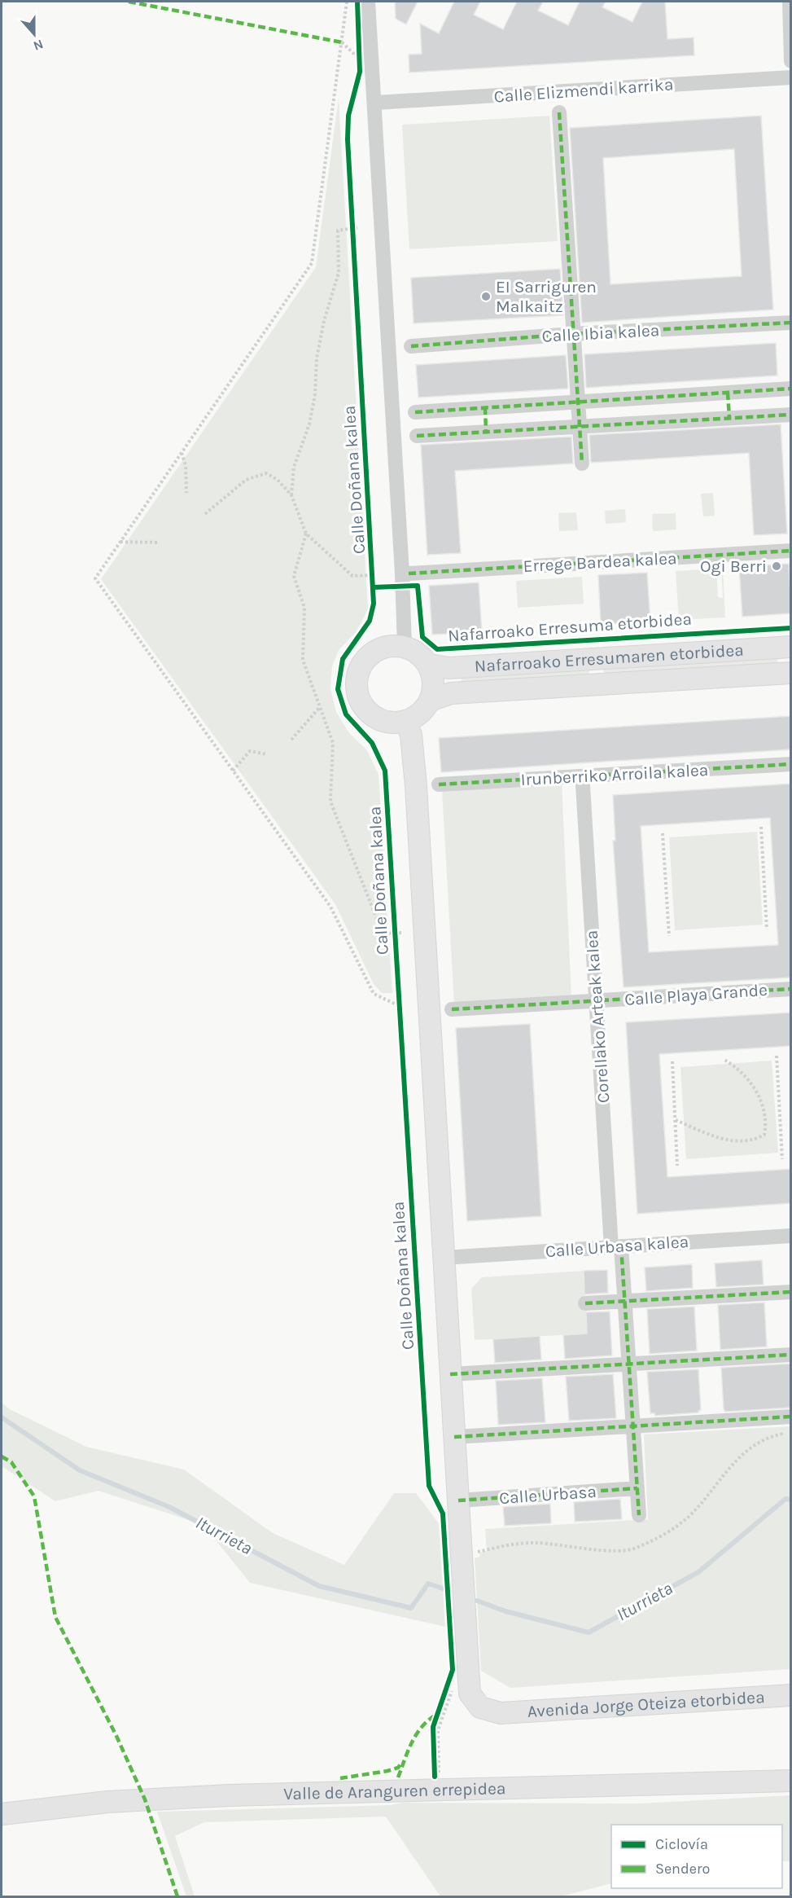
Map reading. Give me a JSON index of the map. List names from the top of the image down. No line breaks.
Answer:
{"streets":{"street":["Calle Elizmendi karrika","Calle Ibia kalea","Errege Bardea kalea","Nafarroako Erresumaren etorbidea","Irunberriko Arroila kalea","Calle Playa Grande","Corellako Arteak kalea","Calle Urbasa kalea","Calle Urbasa","Avenida Jorge Oteiza etorbidea","Valle de Aranguren errepidea"],"cycle path":["Calle Doñana kalea","Nafarroako Erresuma etorbidea"]},"crossings":[["Corellako Arteak kalea","Calle Urbasa kalea"],["Calle Urbasa","Avenida Jorge Oteiza etorbidea"]],"water":["Iturrieta"],"places":["EI Sarriguren Malkaitz","Ogi Berri"],"legend":["Ciclovía","Sendero"],"north":"bottom"}
